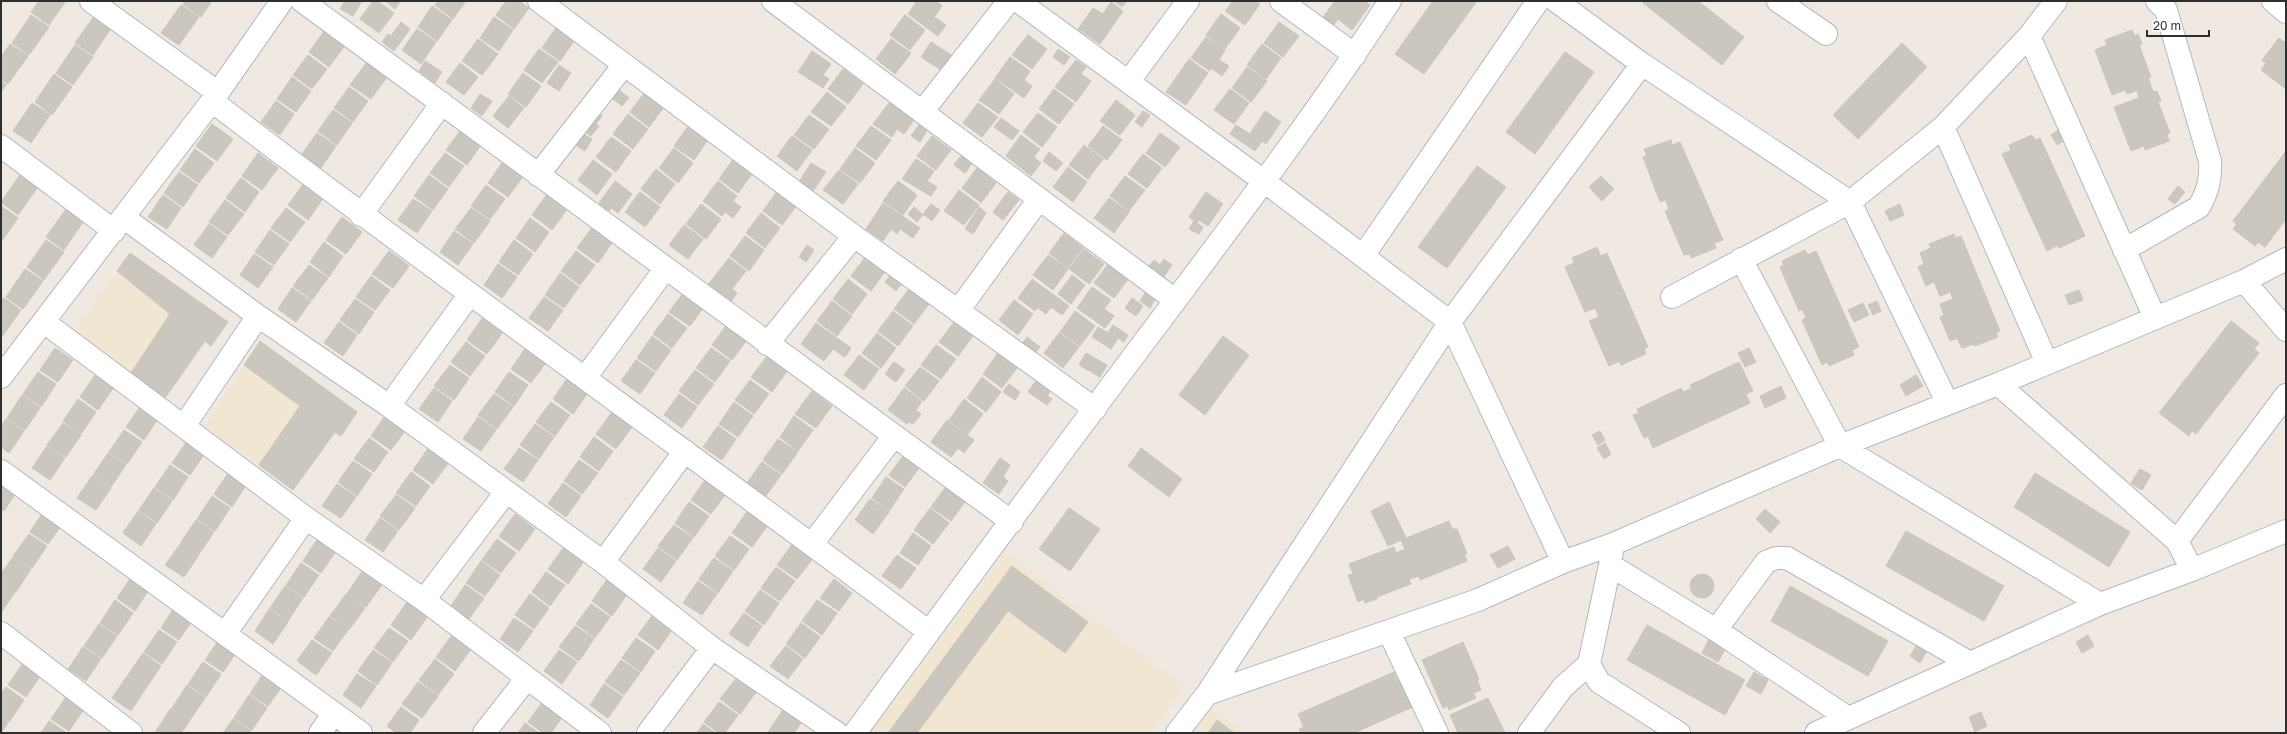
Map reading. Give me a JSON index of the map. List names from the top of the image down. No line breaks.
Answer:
{"scale_bar":"20 m"}
